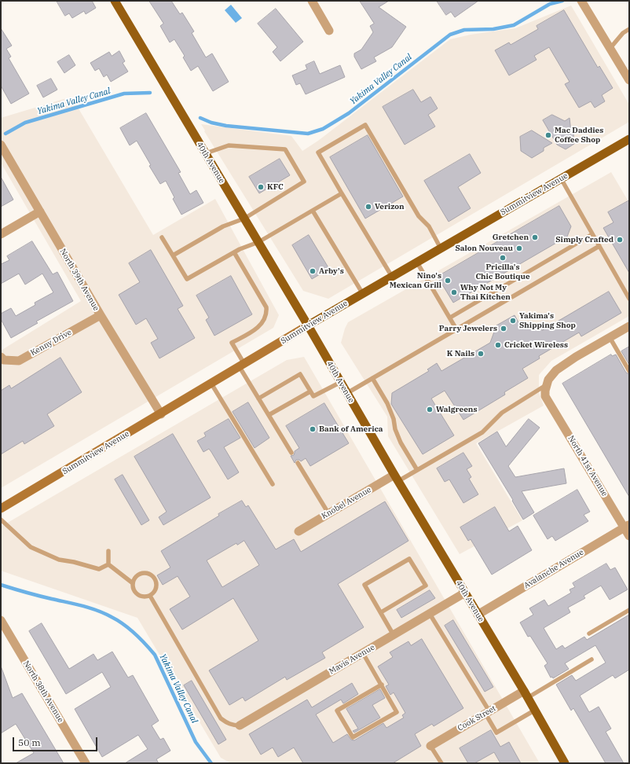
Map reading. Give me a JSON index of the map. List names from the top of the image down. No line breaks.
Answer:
{"streets":{"main road":["40th Avenue","Summitview Avenue"],"street":["North 39th Avenue","Kenny Drive","North 41st Avenue","Knobel Avenue","Avalanche Avenue","Mavis Avenue","North 38th Avenue","Cook Street"]},"crossings":[["40th Avenue","Summitview Avenue"],["40th Avenue","Knobel Avenue"],["40th Avenue","Avalanche Avenue"],["40th Avenue","Mavis Avenue"],["40th Avenue","Cook Street"],["Summitview Avenue","North 39th Avenue"],["North 39th Avenue","Kenny Drive"],["North 41st Avenue","Avalanche Avenue"]],"water":["Yakima Valley Canal"],"places":["Mac Daddies Coffee Shop","KFC","Verizon","Gretchen","Simply Crafted","Salon Nouveau","Pricilla's Chic Boutique","Arby's","Nino's Mexican Grill","Why Not My Thai Kitchen","Yakima's Shipping Shop","Parry Jewelers","Cricket Wireless","K Nails","Walgreens","Bank of America"],"scale_bar":"50 m"}
